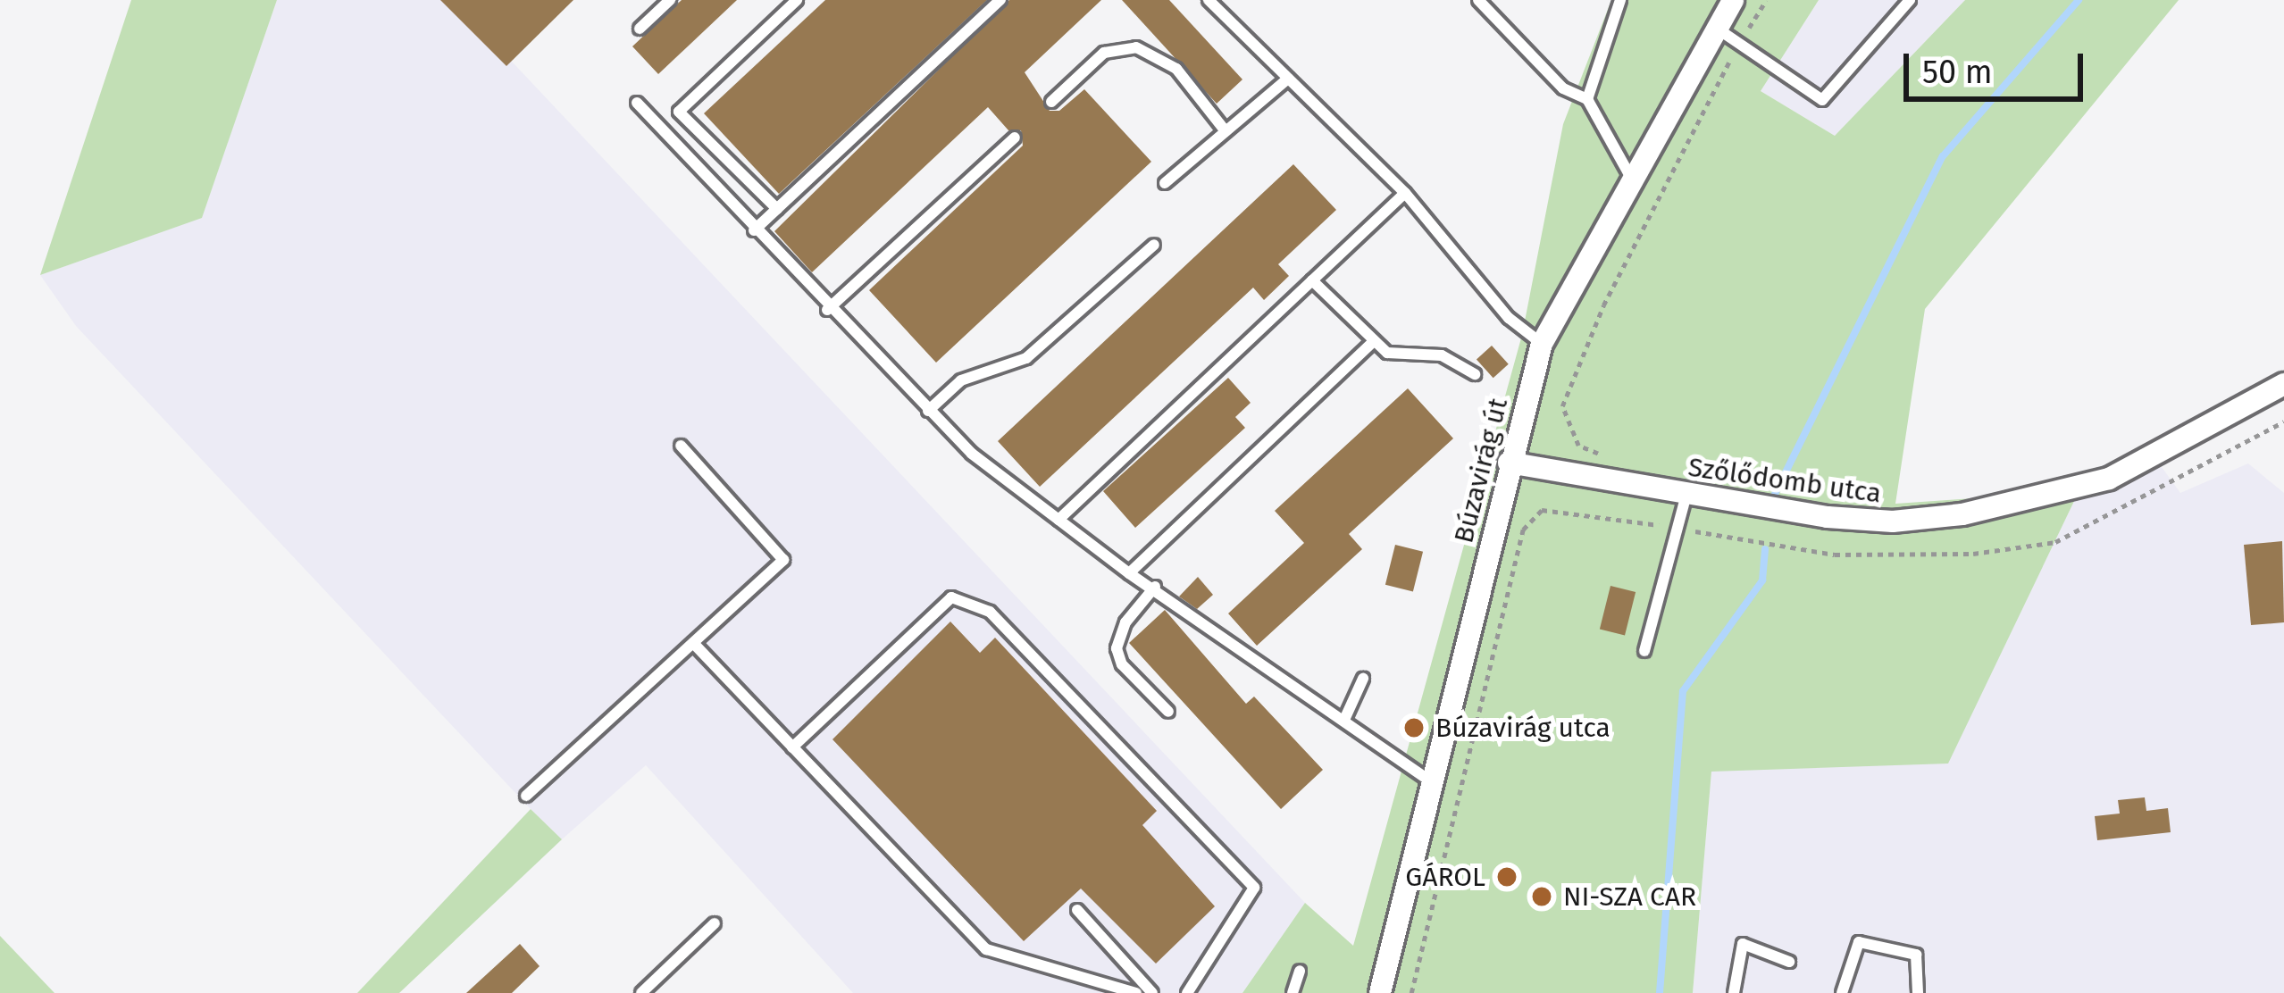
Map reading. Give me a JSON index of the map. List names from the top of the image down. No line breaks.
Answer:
{"streets":{"street":["Búzavirág út","Szőlődomb utca"]},"crossings":[["Búzavirág út","Szőlődomb utca"]],"places":["Búzavirág utca","GÁROL","NI-SZA CAR"],"scale_bar":"50 m"}
